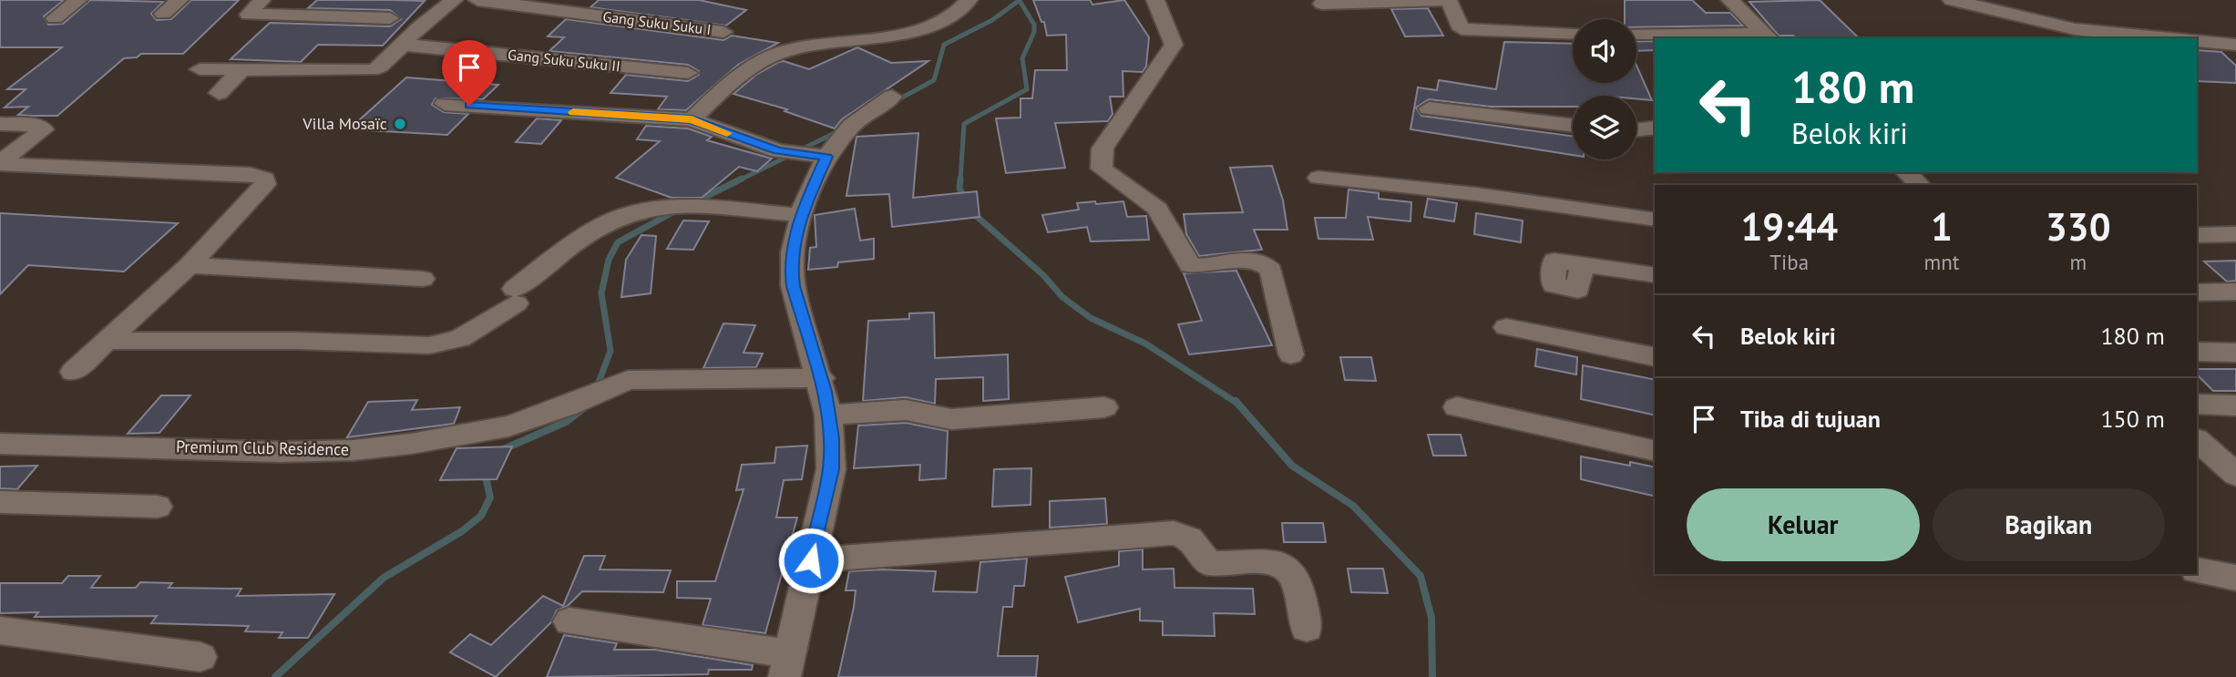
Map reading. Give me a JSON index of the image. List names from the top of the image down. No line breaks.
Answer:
{"streets":{"street":["Gang Suku Suku I","Gang Suku Suku II","Premium Club Residence"]},"places":["Villa Mosaïc"],"page":{"turn":["180 m","Belok kiri"],"eta":["19:44","Tiba","1","mnt","330","m"],"list":[{"name":"Belok kiri","value":"180 m"},{"name":"Tiba di tujuan","value":"150 m"}],"buttons":["Keluar","Bagikan"]}}
